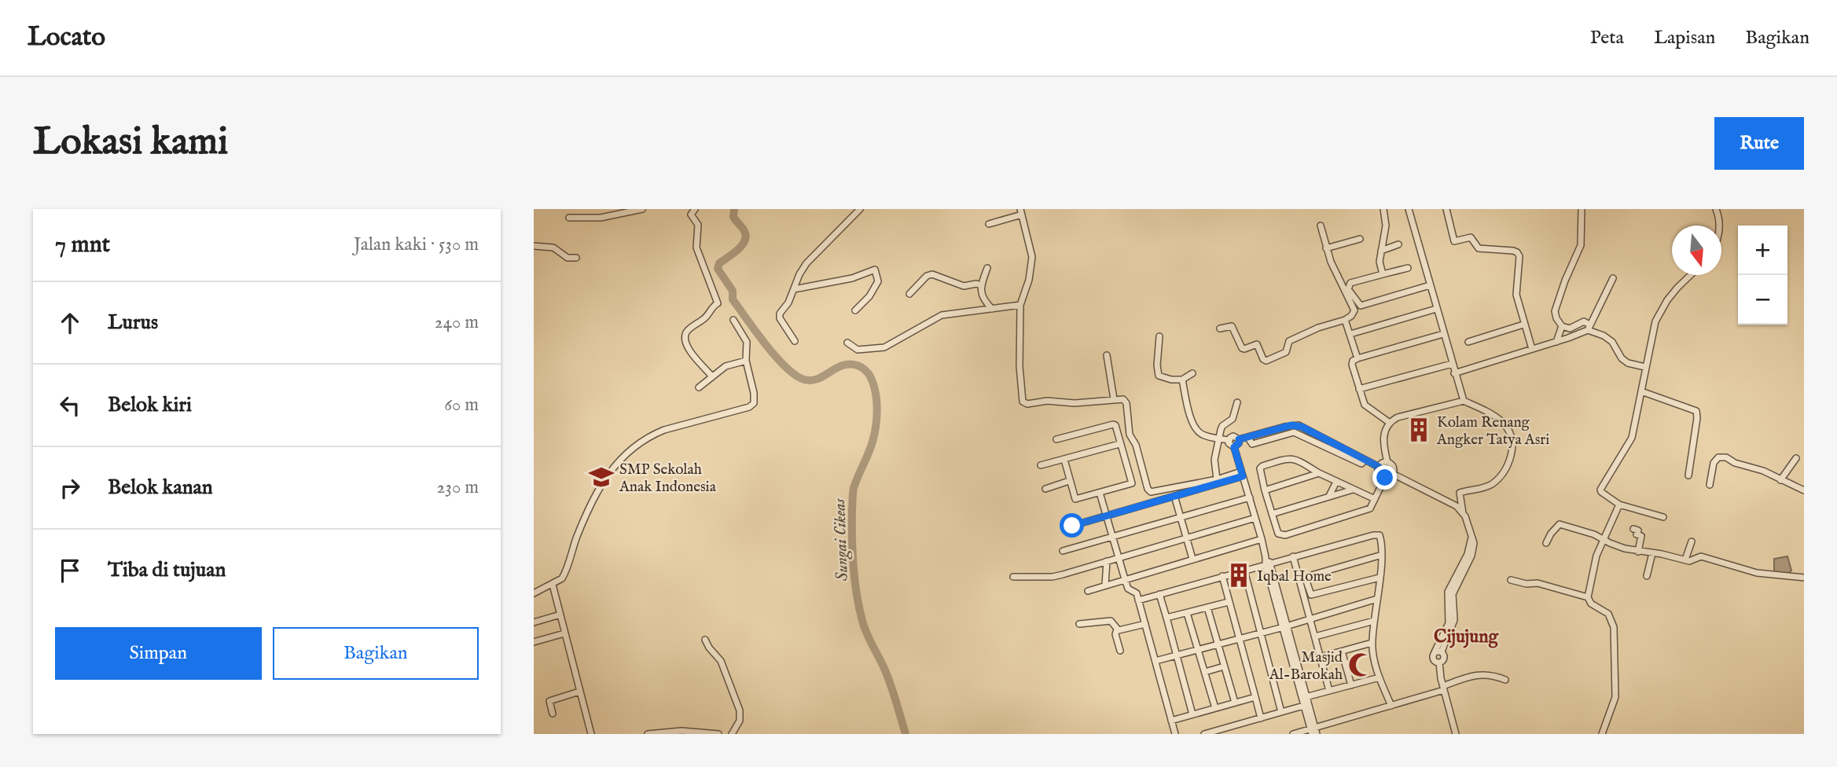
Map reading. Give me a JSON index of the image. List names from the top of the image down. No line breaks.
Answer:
{"districts":["Cijujung"],"water":["Sungai Cikeas"],"places":{"building":["Kolam Renang Angker Tatya Asri","Iqbal Home"],"school or university":["SMP Sekolah Anak Indonesia"],"mosque":["Masjid Al-Barokah"]},"north":"bottom","page":{"header":"Locato","nav":["Peta","Lapisan","Bagikan"],"buttons":["Rute",["Simpan","Bagikan"]],"title":"Lokasi kami","heading":["7 mnt","Jalan kaki · 530 m"],"map_buttons":["+","−"],"list":[["Lurus","240 m"],["Belok kiri","60 m"],["Belok kanan","230 m"],"Tiba di tujuan"]}}
